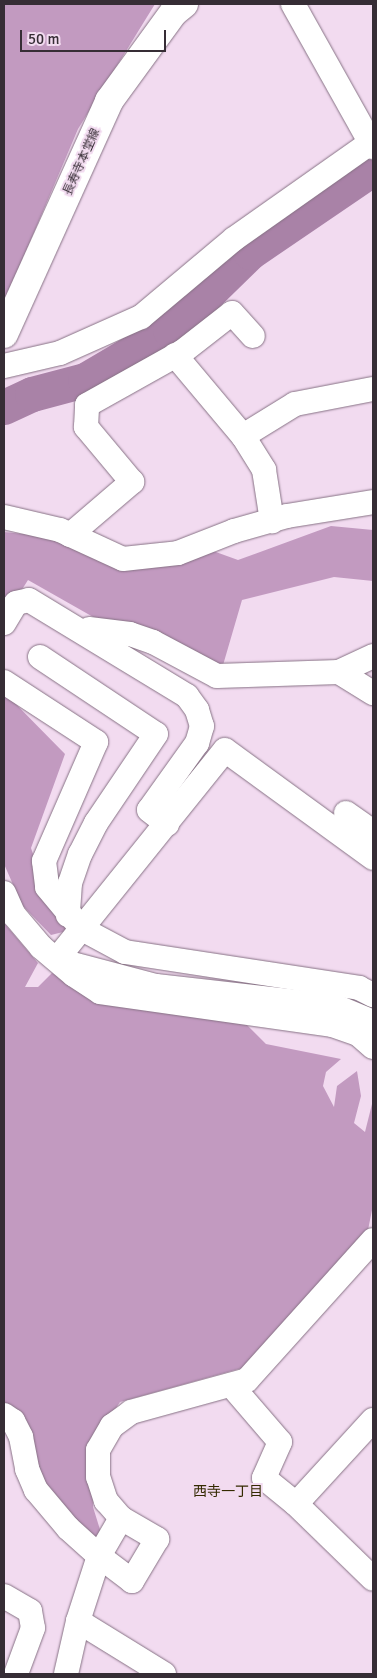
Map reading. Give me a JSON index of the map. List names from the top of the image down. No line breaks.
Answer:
{"streets":{"main road":["長寿寺本堂線"]},"districts":["西寺一丁目"],"scale_bar":"50 m"}
